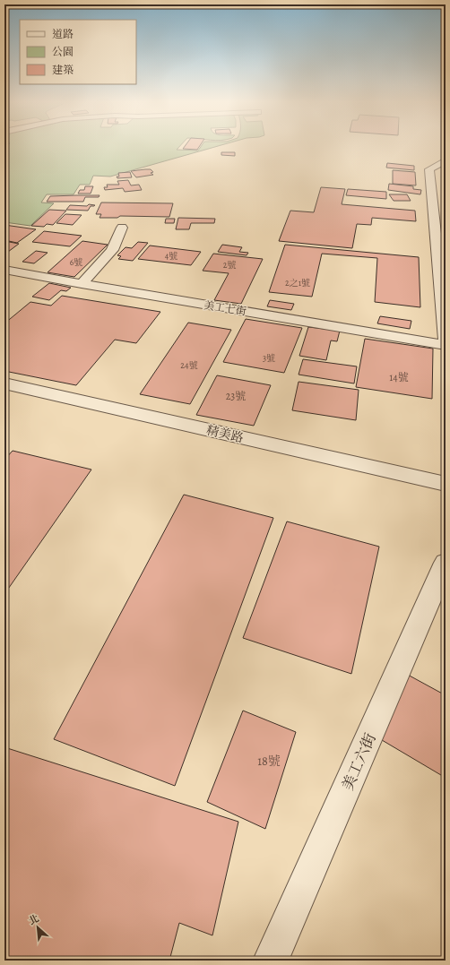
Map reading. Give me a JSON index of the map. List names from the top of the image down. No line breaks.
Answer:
{"streets":{"street":["美工七街","精美路","美工六街"]},"house_numbers":["4號","6號","2號","2之1號","3號","24號","14號","23號","18號"],"legend":["道路","公園","建築"],"north":"top left"}
